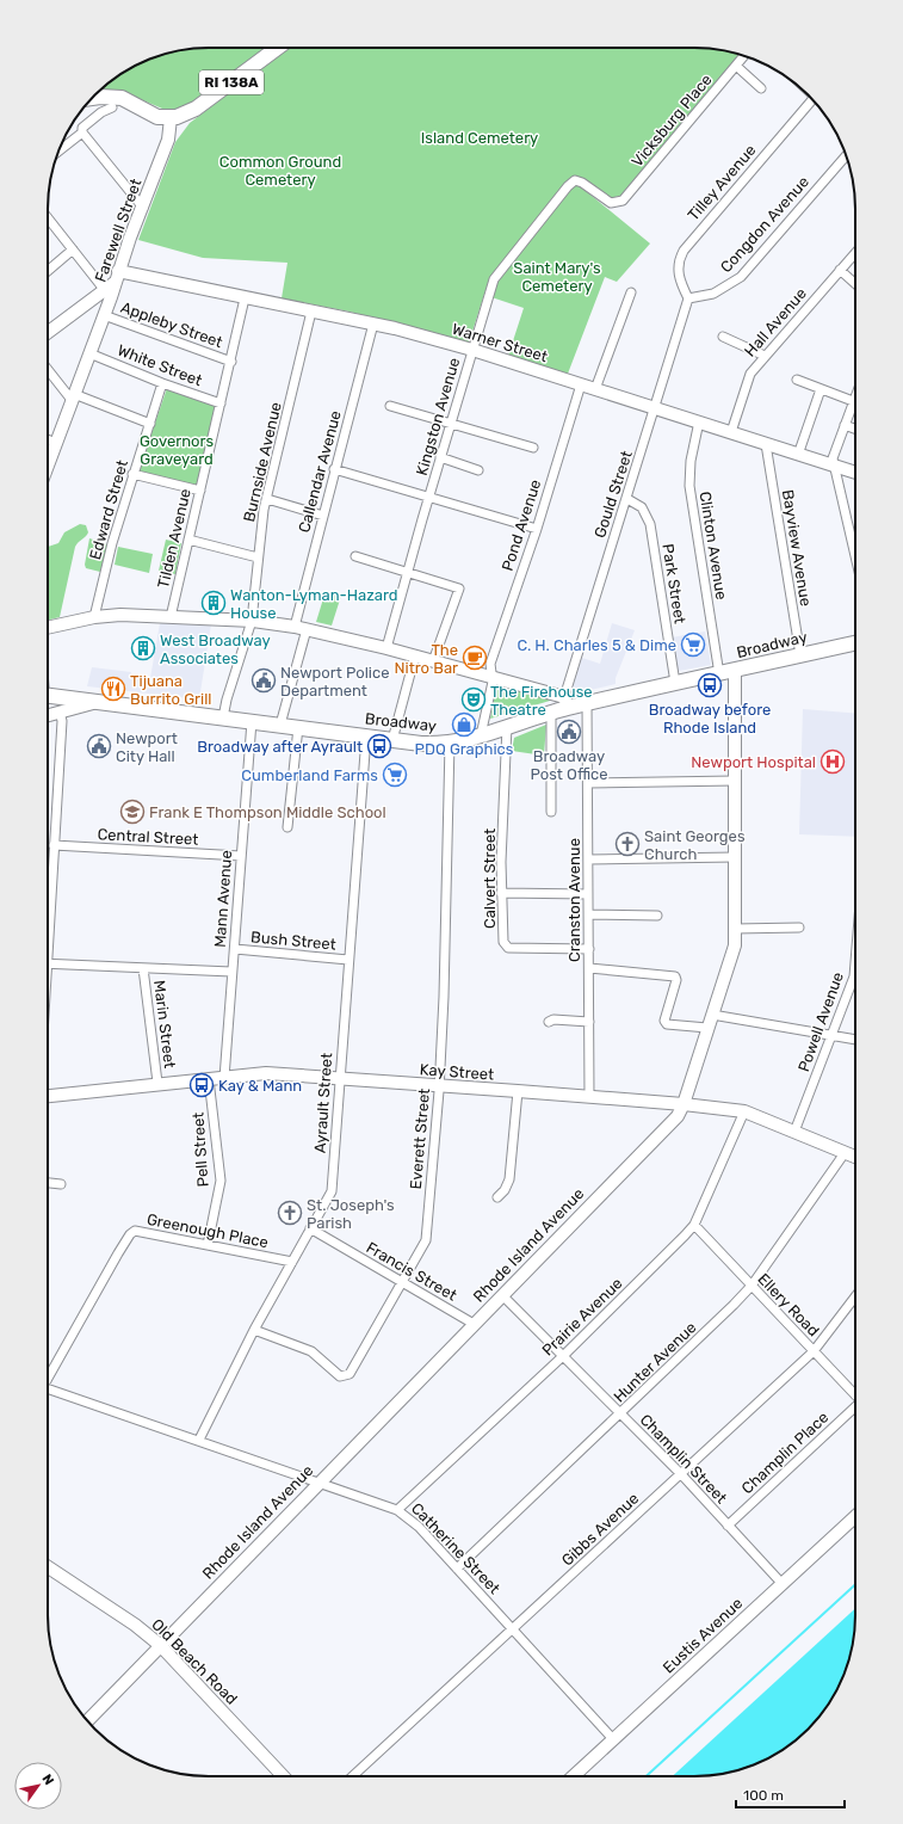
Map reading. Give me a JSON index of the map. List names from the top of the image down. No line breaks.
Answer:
{"streets":{"main road":["RI 138A","Broadway"],"street":["Vicksburg Place","Tilley Avenue","Congdon Avenue","Farewell Street","Hall Avenue","Appleby Street","Warner Street","White Street","Kingston Avenue","Burnside Avenue","Callendar Avenue","Gould Street","Edward Street","Pond Avenue","Tilden Avenue","Clinton Avenue","Bayview Avenue","Park Street","Central Street","Calvert Street","Mann Avenue","Cranston Avenue","Bush Street","Powell Avenue","Marin Street","Kay Street","Ayrault Street","Everett Street","Pell Street","Greenough Place","Rhode Island Avenue","Francis Street","Ellery Road","Prairie Avenue","Hunter Avenue","Champlin Place","Champlin Street","Gibbs Avenue","Catherine Street","Eustis Avenue","Old Beach Road"]},"crossings":[["RI 138A","Farewell Street"],["Vicksburg Place","Kingston Avenue"],["Tilley Avenue","Congdon Avenue"],["Tilley Avenue","Gould Street"],["Congdon Avenue","Gould Street"],["Farewell Street","Appleby Street"],["Farewell Street","Warner Street"],["Farewell Street","White Street"],["Hall Avenue","Warner Street"],["Appleby Street","Tilden Avenue"],["Warner Street","Kingston Avenue"],["Warner Street","Burnside Avenue"],["Warner Street","Callendar Avenue"],["Warner Street","Gould Street"],["Warner Street","Pond Avenue"],["Warner Street","Tilden Avenue"],["Warner Street","Clinton Avenue"],["Warner Street","Bayview Avenue"],["White Street","Edward Street"],["White Street","Tilden Avenue"],["Burnside Avenue","Broadway"],["Callendar Avenue","Broadway"],["Gould Street","Park Street"],["Gould Street","Broadway"],["Pond Avenue","Broadway"],["Clinton Avenue","Broadway"],["Bayview Avenue","Broadway"],["Park Street","Broadway"],["Broadway","Calvert Street"],["Broadway","Mann Avenue"],["Broadway","Cranston Avenue"],["Broadway","Ayrault Street"],["Broadway","Everett Street"],["Broadway","Rhode Island Avenue"],["Central Street","Mann Avenue"],["Calvert Street","Cranston Avenue"],["Mann Avenue","Bush Street"],["Mann Avenue","Kay Street"],["Cranston Avenue","Kay Street"],["Bush Street","Ayrault Street"],["Powell Avenue","Kay Street"],["Marin Street","Kay Street"],["Kay Street","Ayrault Street"],["Kay Street","Everett Street"],["Kay Street","Pell Street"],["Kay Street","Rhode Island Avenue"],["Kay Street","Prairie Avenue"],["Kay Street","Hunter Avenue"],["Ayrault Street","Everett Street"],["Ayrault Street","Greenough Place"],["Ayrault Street","Francis Street"],["Ayrault Street","Catherine Street"],["Everett Street","Francis Street"],["Pell Street","Greenough Place"],["Rhode Island Avenue","Francis Street"],["Rhode Island Avenue","Champlin Street"],["Rhode Island Avenue","Catherine Street"],["Rhode Island Avenue","Old Beach Road"],["Ellery Road","Prairie Avenue"],["Ellery Road","Hunter Avenue"],["Ellery Road","Gibbs Avenue"],["Prairie Avenue","Champlin Street"],["Prairie Avenue","Catherine Street"],["Hunter Avenue","Champlin Street"],["Hunter Avenue","Catherine Street"],["Champlin Place","Champlin Street"],["Champlin Street","Gibbs Avenue"],["Champlin Street","Eustis Avenue"],["Gibbs Avenue","Catherine Street"],["Catherine Street","Eustis Avenue"]],"parks":["Island Cemetery","Common Ground Cemetery","Saint Mary's Cemetery","Governors Graveyard"],"places":{"building":["Wanton-Lyman-Hazard House","West Broadway Associates"],"supermarket":["C. H. Charles 5 & Dime","Cumberland Farms"],"cafe":["The Nitro Bar"],"public building":["Newport Police Department","Broadway Post Office","Newport City Hall"],"bus stop":["Broadway before Rhode Island","Broadway after Ayrault","Kay & Mann"],"restaurant":["Tijuana Burrito Grill"],"theatre":["The Firehouse Theatre"],"shop":["PDQ Graphics"],"hospital":["Newport Hospital"],"school or university":["Frank E Thompson Middle School"],"church":["Saint Georges Church","St. Joseph's Parish"]},"scale_bar":"100 m","north":"top right"}
